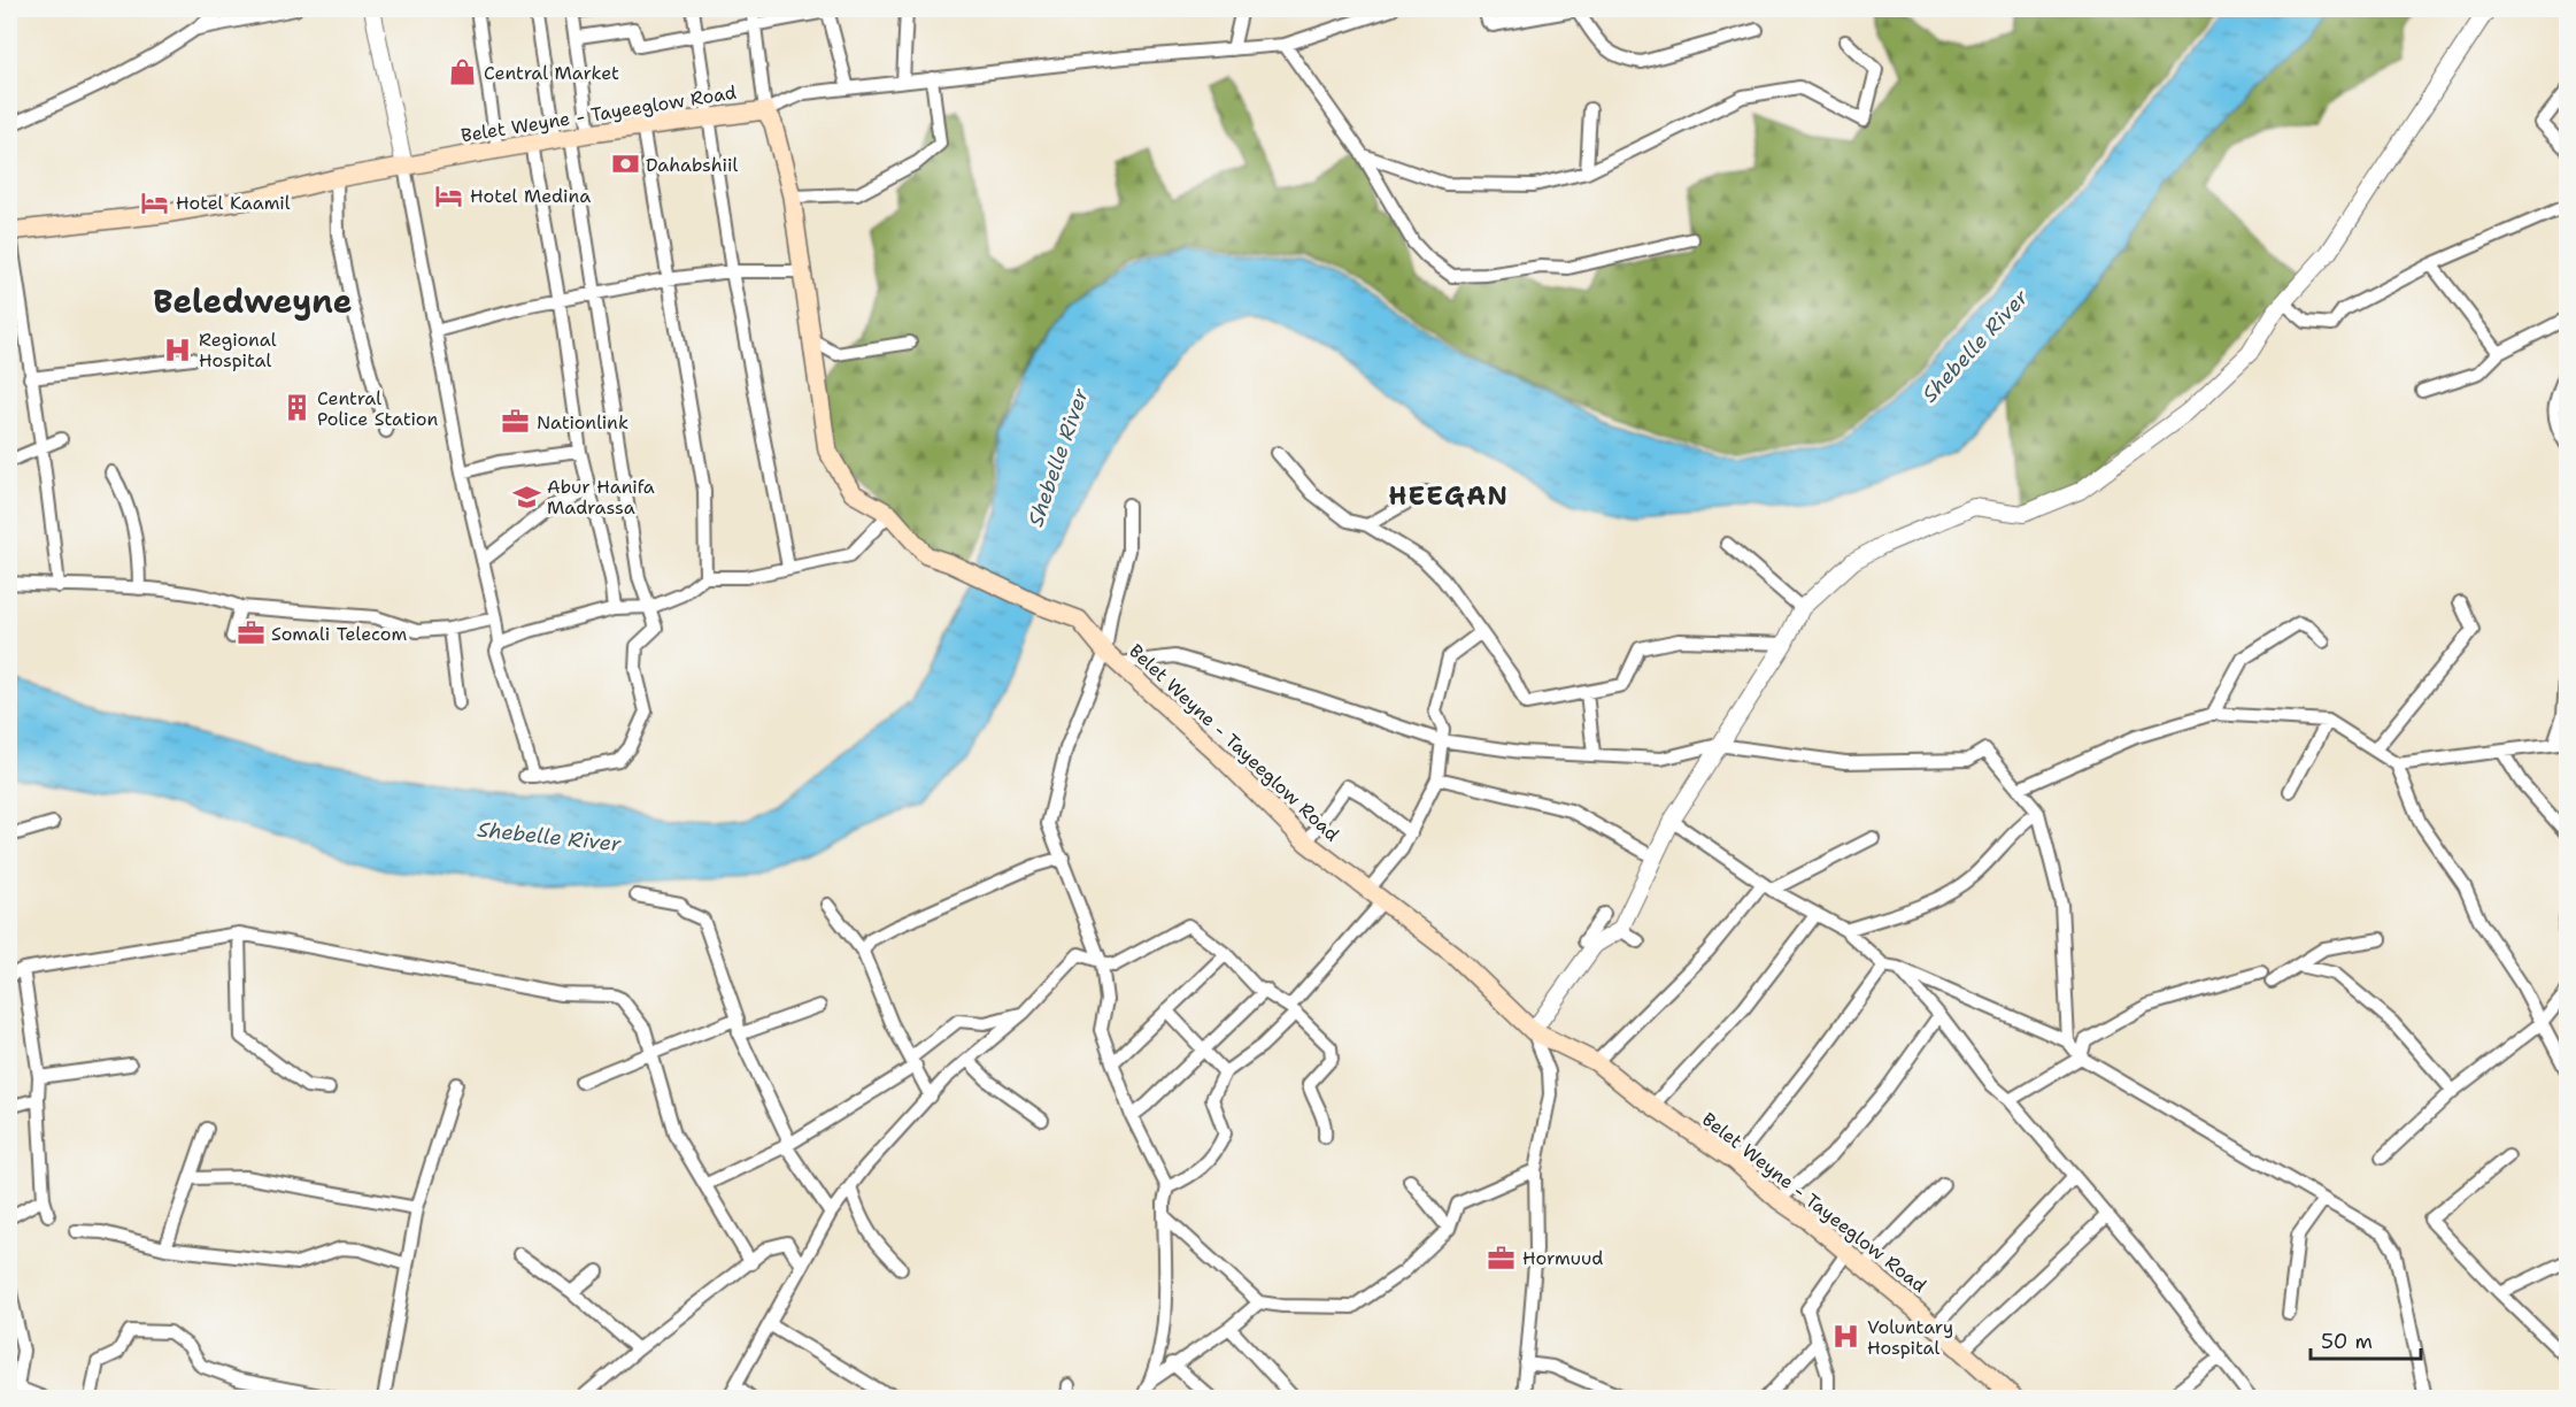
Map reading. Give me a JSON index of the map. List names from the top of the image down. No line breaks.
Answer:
{"streets":{"main road":["Belet Weyne - Tayeeglow Road"]},"districts":["Beledweyne","HEEGAN"],"water":["Shebelle River"],"places":{"shop":["Central Market"],"bank":["Dahabshiil"],"hotel":["Hotel Medina","Hotel Kaamil"],"hospital":["Regional Hospital","Voluntary Hospital"],"building":["Central Police Station"],"office":["Nationlink","Somali Telecom","Hormuud"],"school or university":["Abur Hanifa Madrassa"]},"scale_bar":"50 m"}
